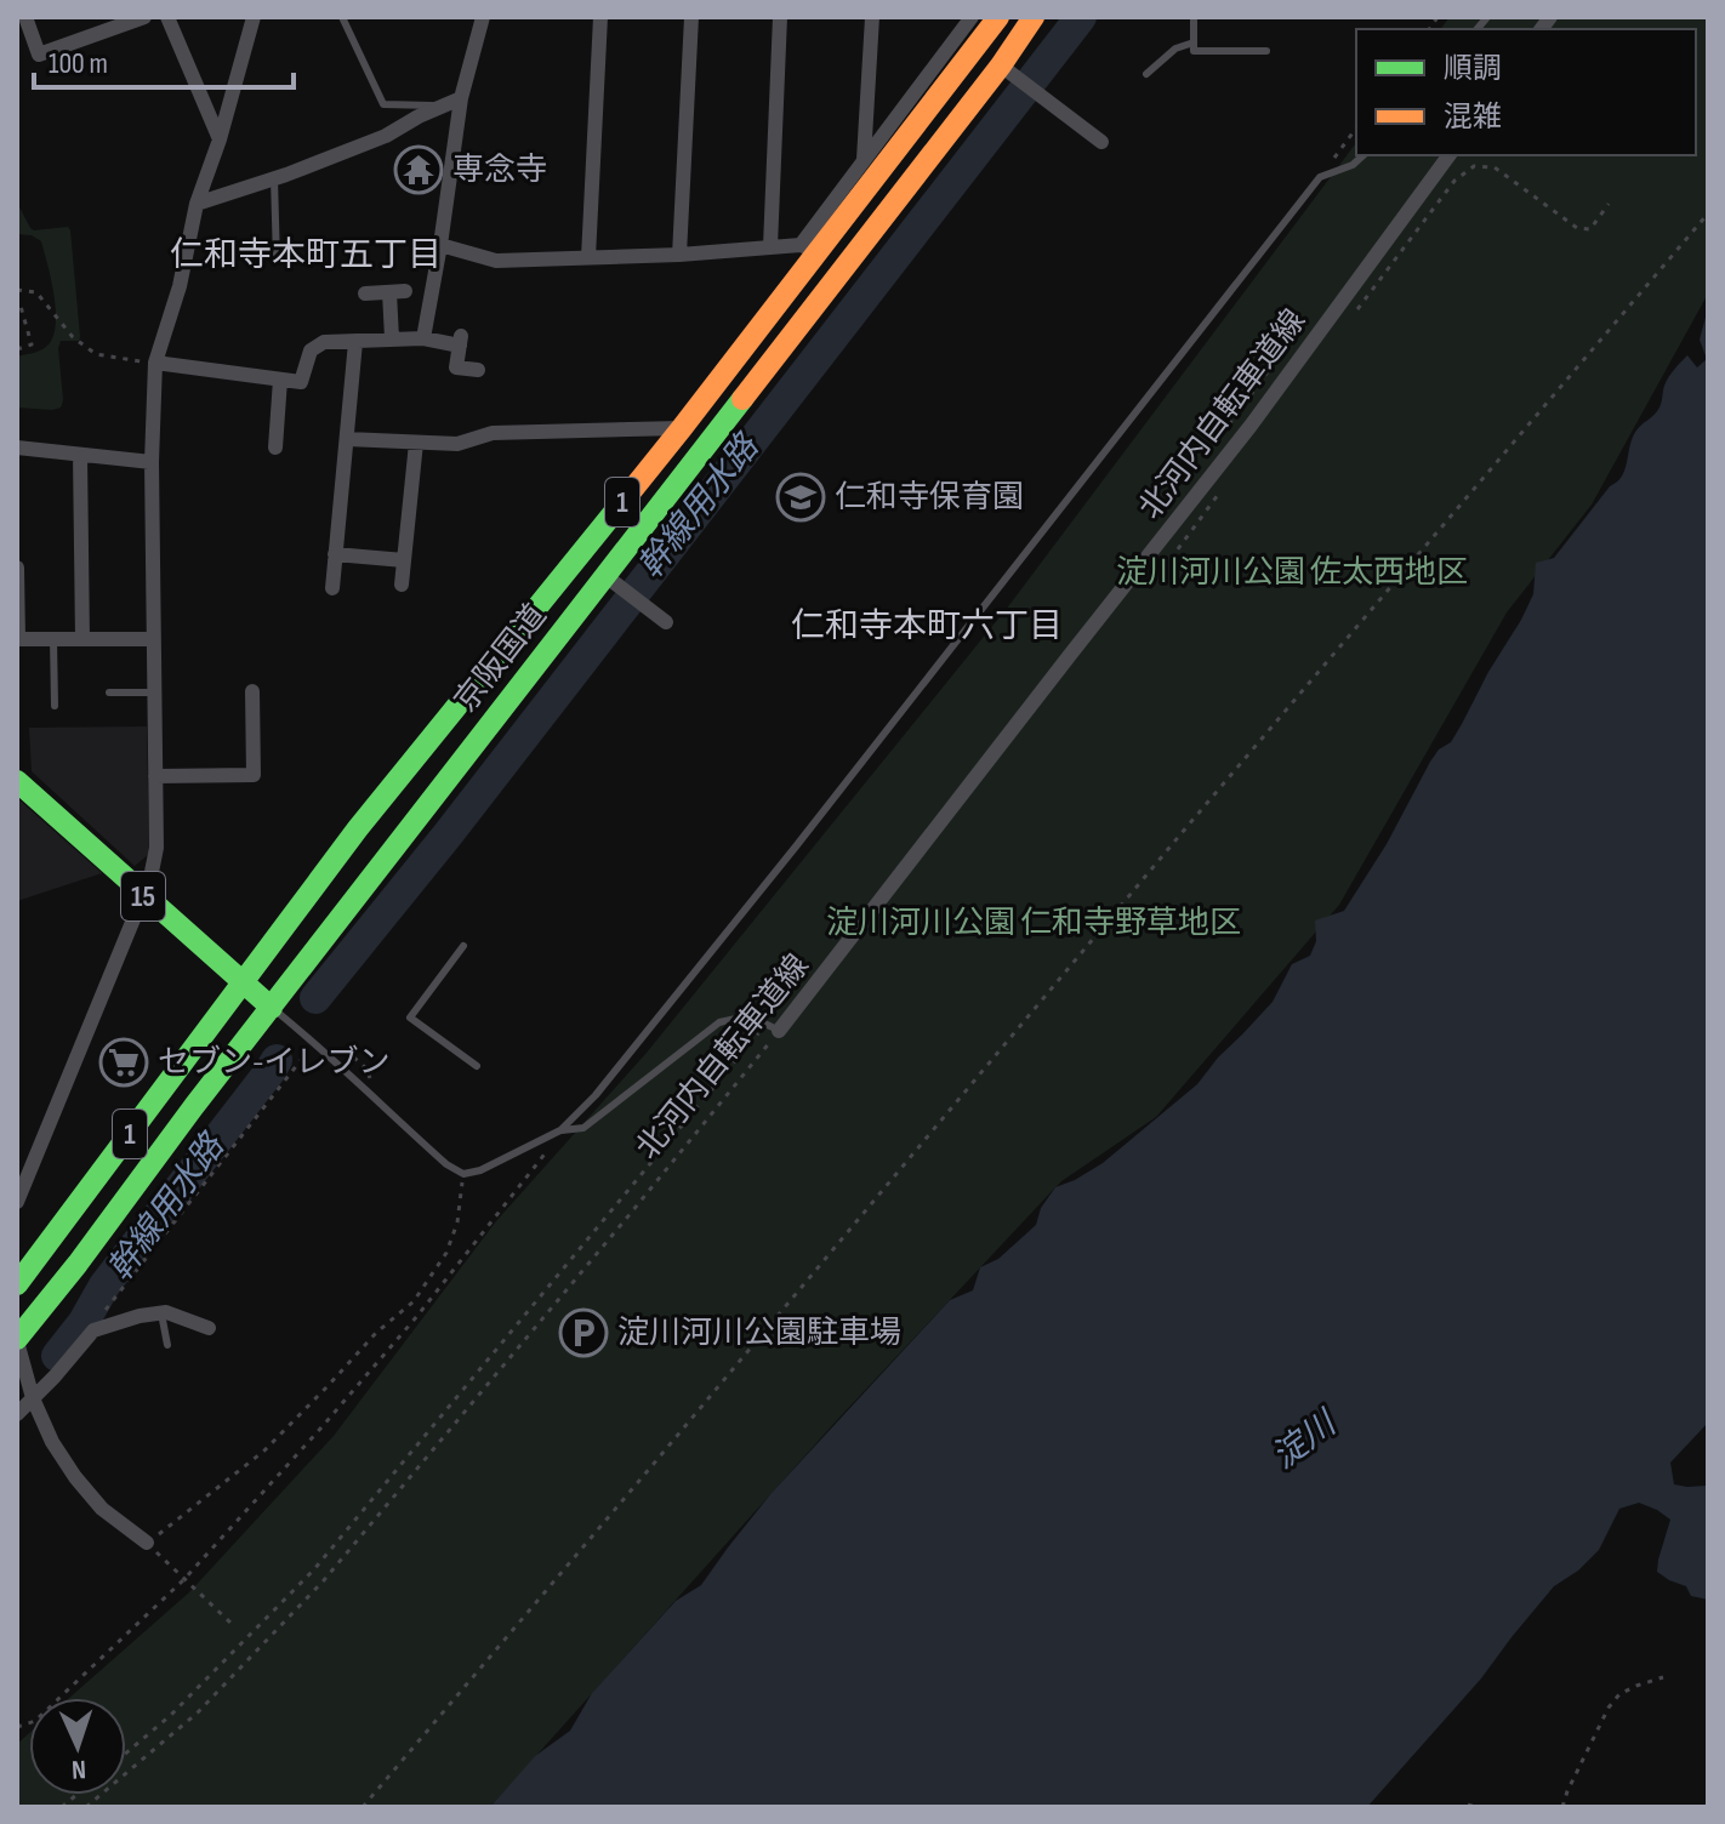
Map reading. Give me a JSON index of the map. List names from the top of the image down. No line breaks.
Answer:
{"streets":{"main road":["1","京阪国道","15"],"street":["北河内自転車道線"]},"crossings":[["京阪国道","15"]],"districts":["仁和寺本町五丁目","仁和寺本町六丁目"],"water":["幹線用水路","淀川"],"parks":["淀川河川公園 佐太西地区","淀川河川公園 仁和寺野草地区"],"places":{"temple":["専念寺"],"school or university":["仁和寺保育園"],"supermarket":["セブン-イレブン"],"parking":["淀川河川公園駐車場"]},"legend":["順調","混雑"],"scale_bar":"100 m","north":"bottom"}
